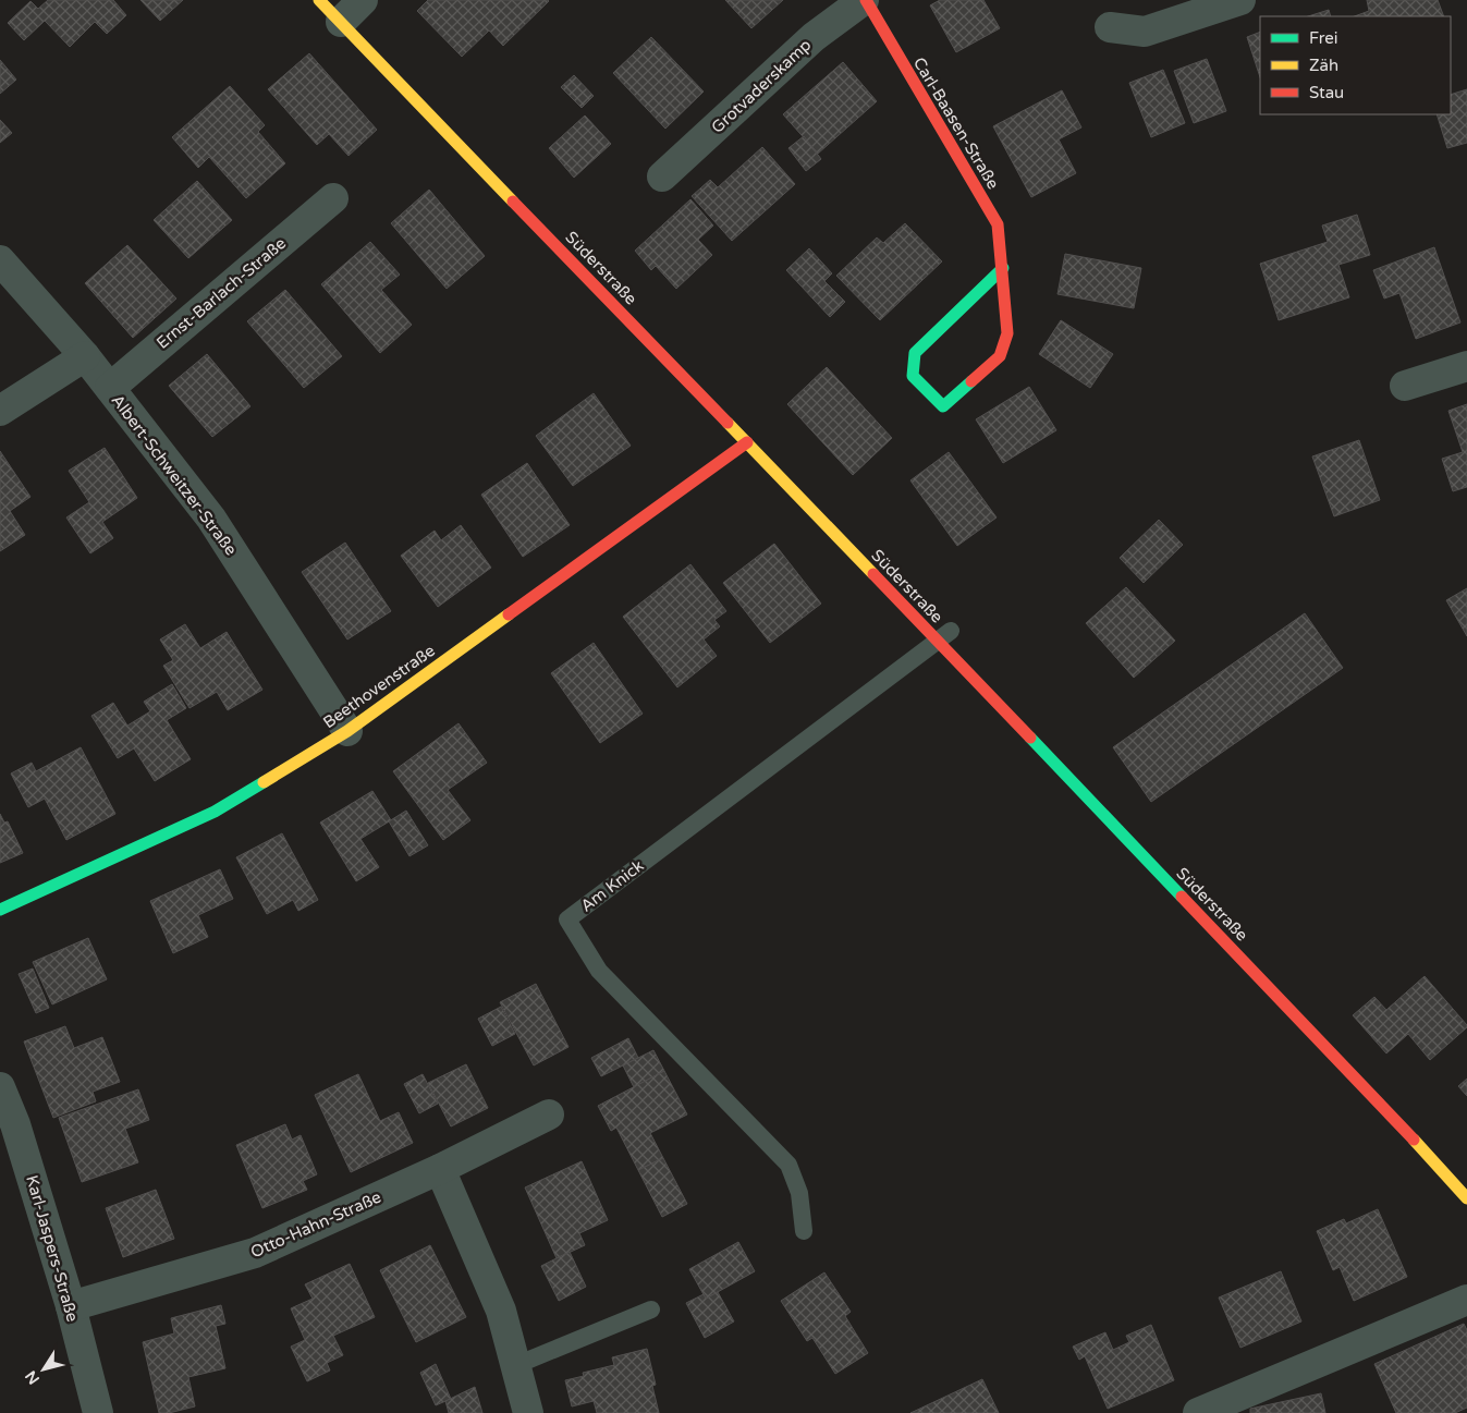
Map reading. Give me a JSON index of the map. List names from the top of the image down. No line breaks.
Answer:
{"streets":{"street":["Grotvaderskamp","Carl-Baasen-Straße","Süderstraße","Ernst-Barlach-Straße","Albert-Schweitzer-Straße","Beethovenstraße","Otto-Hahn-Straße","Karl-Jaspers-Straße"],"lane":["Am Knick"]},"crossings":[["Grotvaderskamp","Carl-Baasen-Straße"],["Süderstraße","Beethovenstraße"],["Süderstraße","Am Knick"],["Ernst-Barlach-Straße","Albert-Schweitzer-Straße"],["Albert-Schweitzer-Straße","Beethovenstraße"],["Otto-Hahn-Straße","Karl-Jaspers-Straße"]],"legend":["Frei","Zäh","Stau"],"north":"bottom left"}
